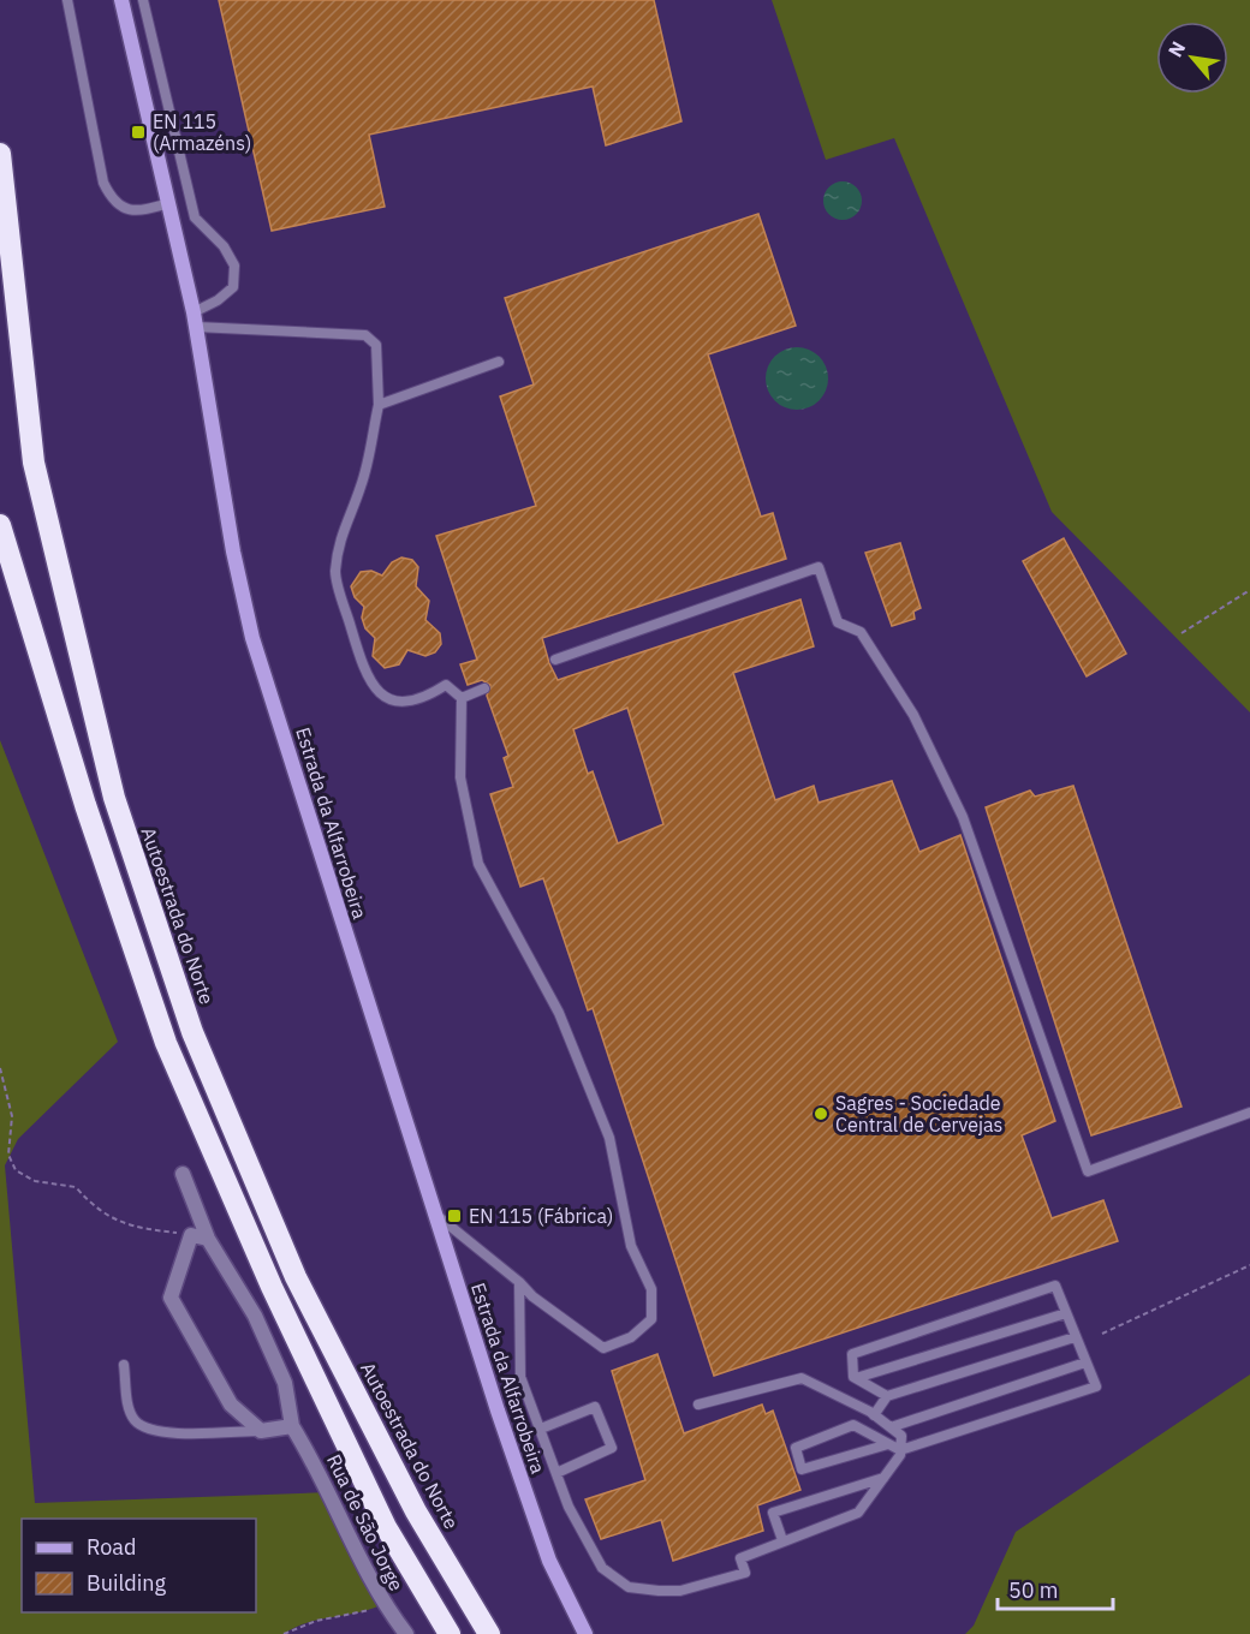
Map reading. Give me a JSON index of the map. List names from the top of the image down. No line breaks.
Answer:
{"streets":{"highway":["Autoestrada do Norte"],"main road":["Estrada da Alfarrobeira"],"street":["Rua de São Jorge"]},"places":{"transit":["EN 115 (Armazéns)","EN 115 (Fábrica)"],"other":["Sagres - Sociedade Central de Cervejas"]},"legend":["Road","Building"],"scale_bar":"50 m","north":"top left"}
